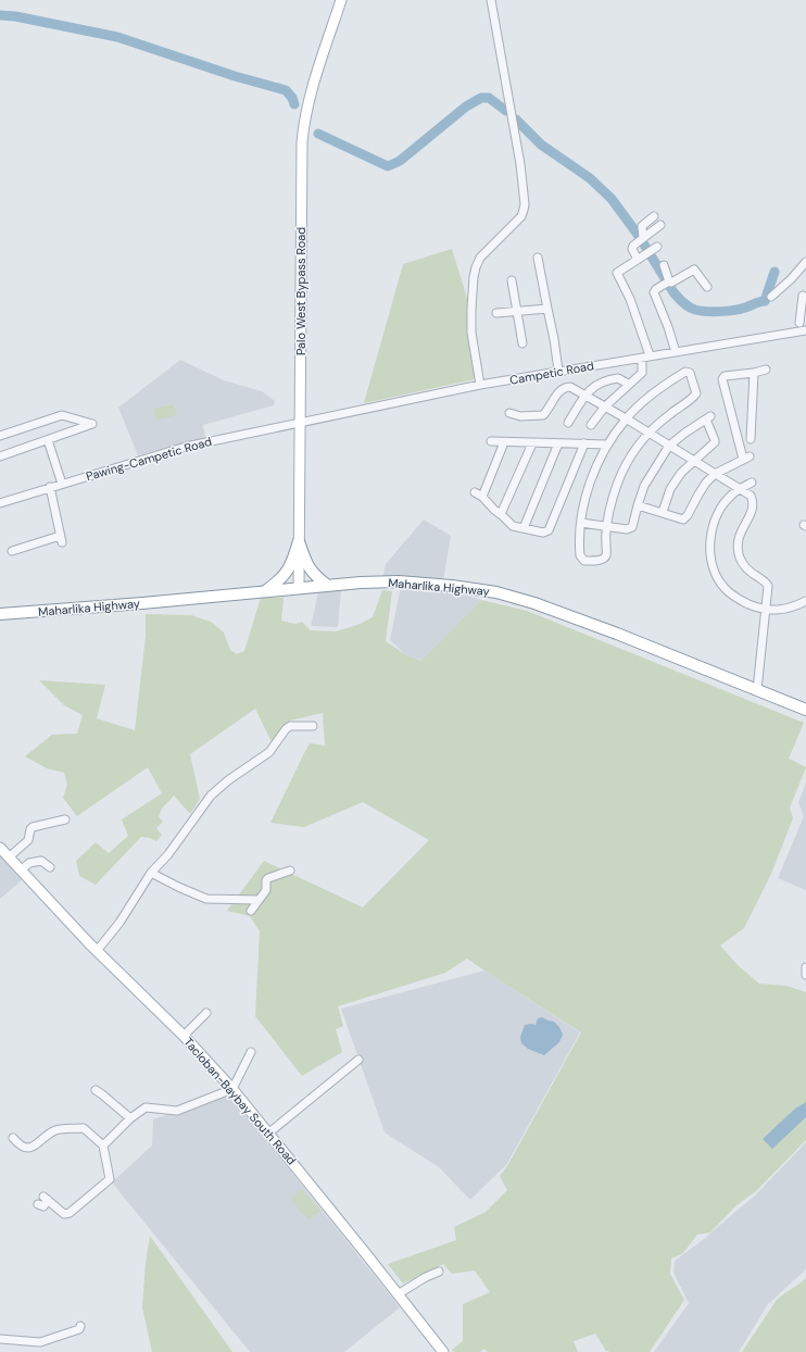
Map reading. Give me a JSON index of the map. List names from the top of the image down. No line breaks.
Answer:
{"streets":{"highway":["Maharlika Highway"],"main road":["Palo West Bypass Road","Tacloban-Baybay South Road"],"street":["Campetic Road","Pawing-Campetic Road"]},"crossings":[["Palo West Bypass Road","Campetic Road"],["Palo West Bypass Road","Pawing-Campetic Road"],["Palo West Bypass Road","Maharlika Highway"],["Campetic Road","Pawing-Campetic Road"]]}
